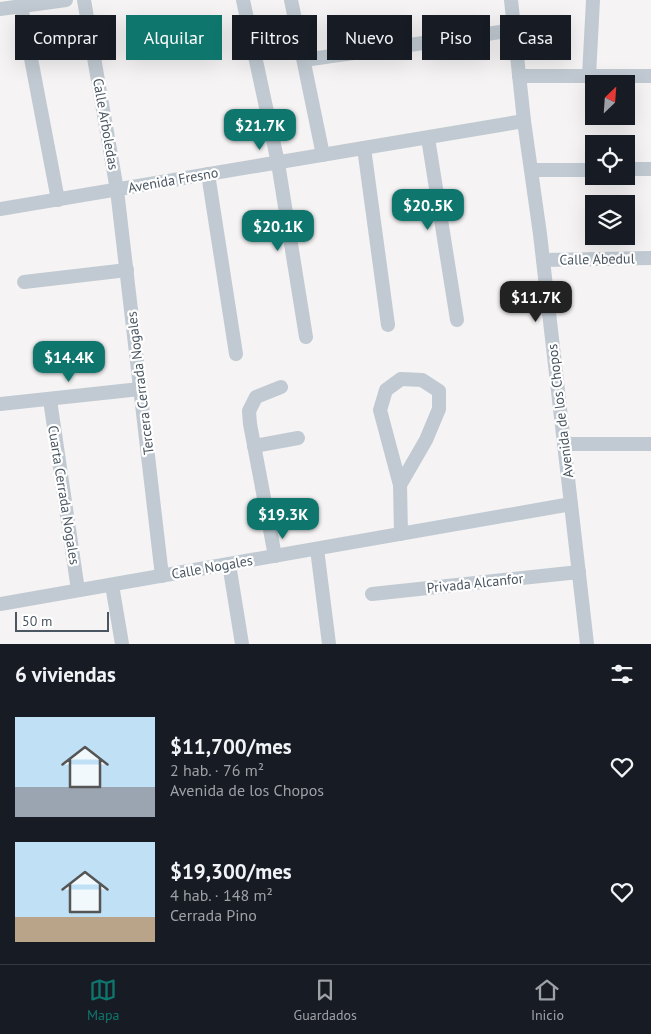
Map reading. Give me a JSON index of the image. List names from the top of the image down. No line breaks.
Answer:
{"streets":{"street":["Calle Arboledas","Avenida Fresno","Calle Abedul","Tercera Cerrada Nogales","Avenida de los Chopos","Cuarta Cerrada Nogales","Calle Nogales","Privada Alcanfor"]},"crossings":[["Calle Arboledas","Avenida Fresno"],["Calle Arboledas","Tercera Cerrada Nogales"],["Avenida Fresno","Tercera Cerrada Nogales"],["Avenida Fresno","Avenida de los Chopos"],["Calle Abedul","Avenida de los Chopos"],["Tercera Cerrada Nogales","Calle Nogales"],["Avenida de los Chopos","Calle Nogales"],["Avenida de los Chopos","Privada Alcanfor"],["Cuarta Cerrada Nogales","Calle Nogales"]],"scale_bar":"50 m","north":"top right","page":{"chip":["Comprar","Alquilar","Filtros","Nuevo","Piso","Casa"],"price":["$21.7K","$20.5K","$20.1K","$11.7K","$14.4K","$19.3K"],"scale":"50 m","heading":"6 viviendas","list":[{"name":"$11,700/mes","note":"2 hab. · 76 m² · Avenida de los Chopos"},{"name":"$19,300/mes","note":"4 hab. · 148 m² · Cerrada Pino"}],"tabs":["Mapa","Guardados","Inicio"]}}
